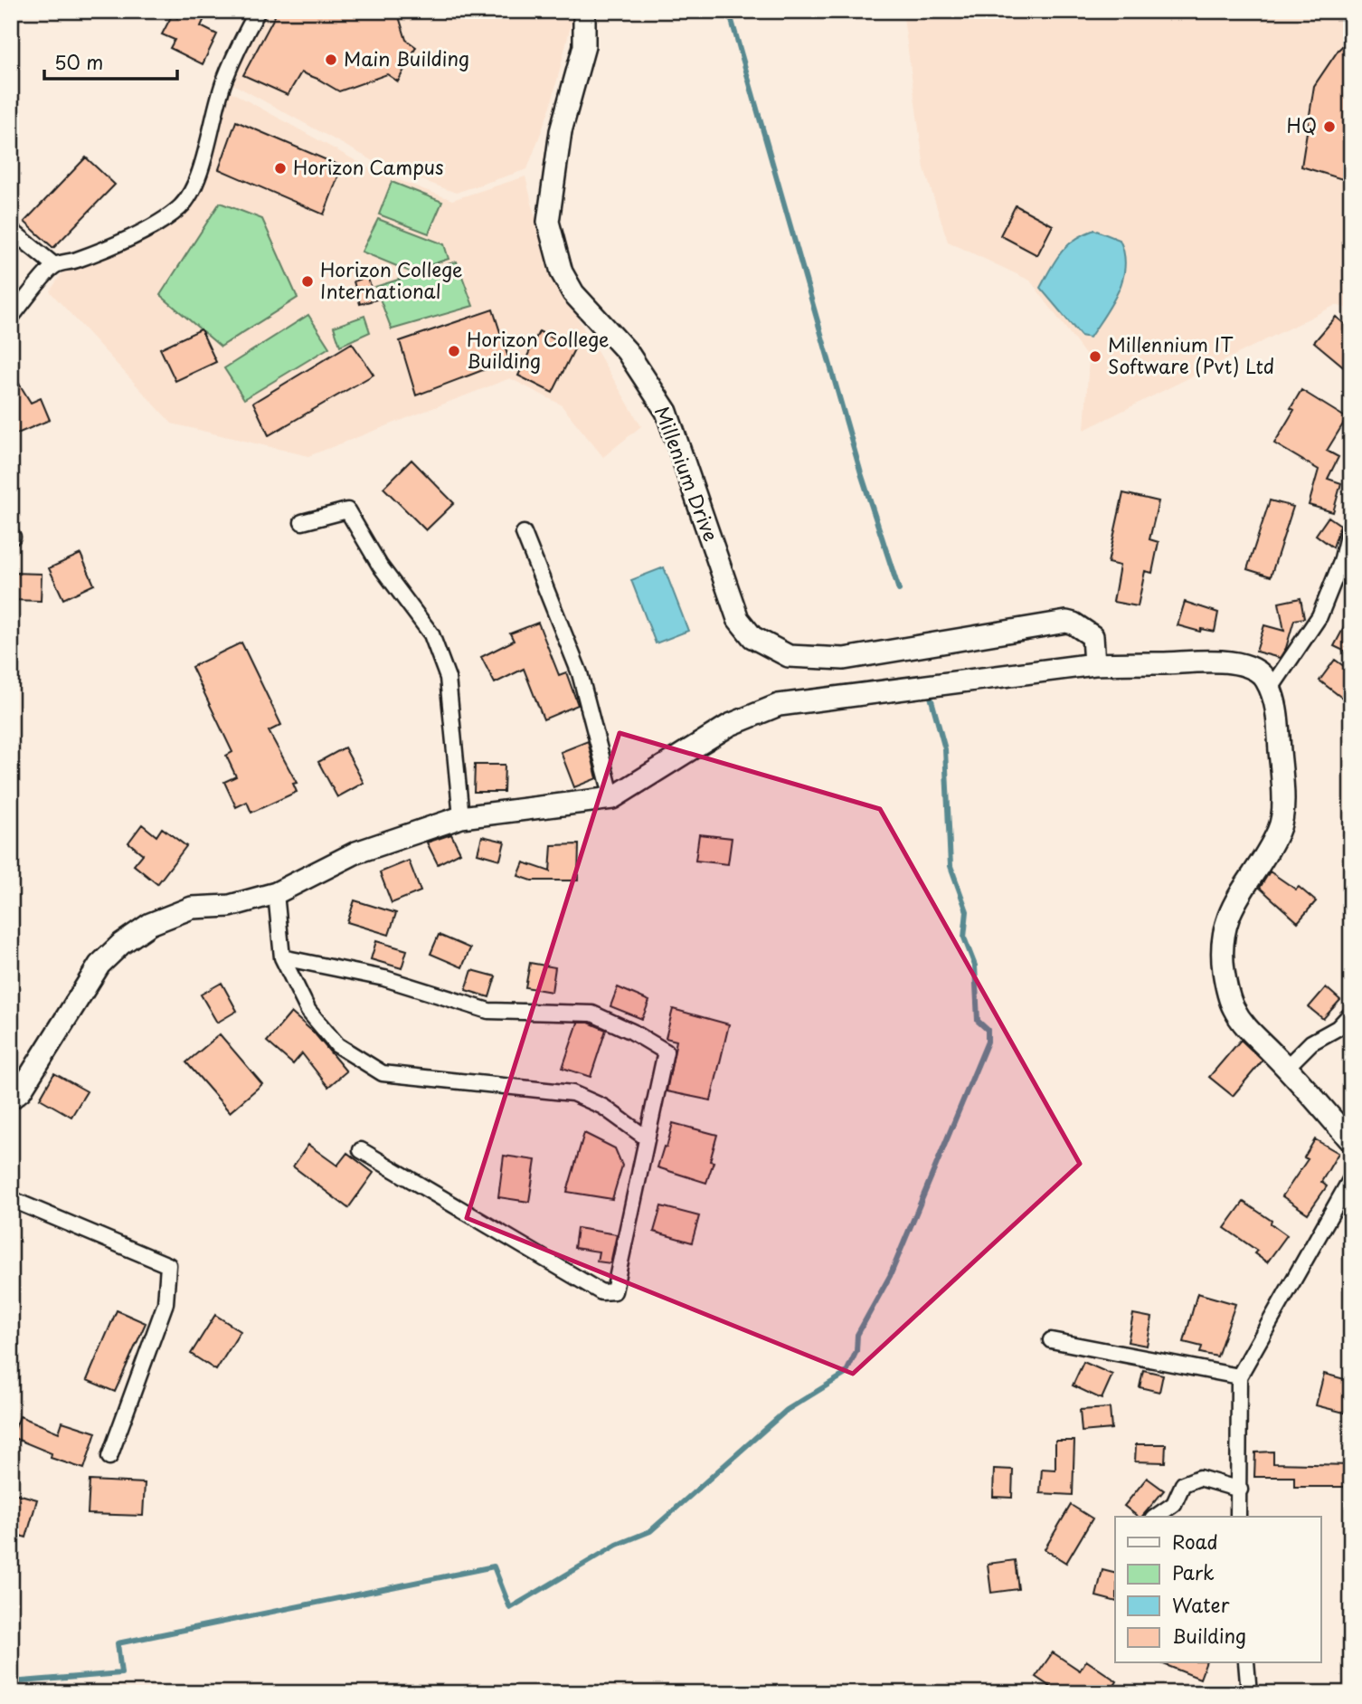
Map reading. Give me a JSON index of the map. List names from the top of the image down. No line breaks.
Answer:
{"streets":{"street":["Millenium Drive"]},"places":["Main Building","HQ","Horizon Campus","Horizon College International","Horizon College Building","Millennium IT Software (Pvt) Ltd"],"legend":["Road","Park","Water","Building"],"scale_bar":"50 m"}
